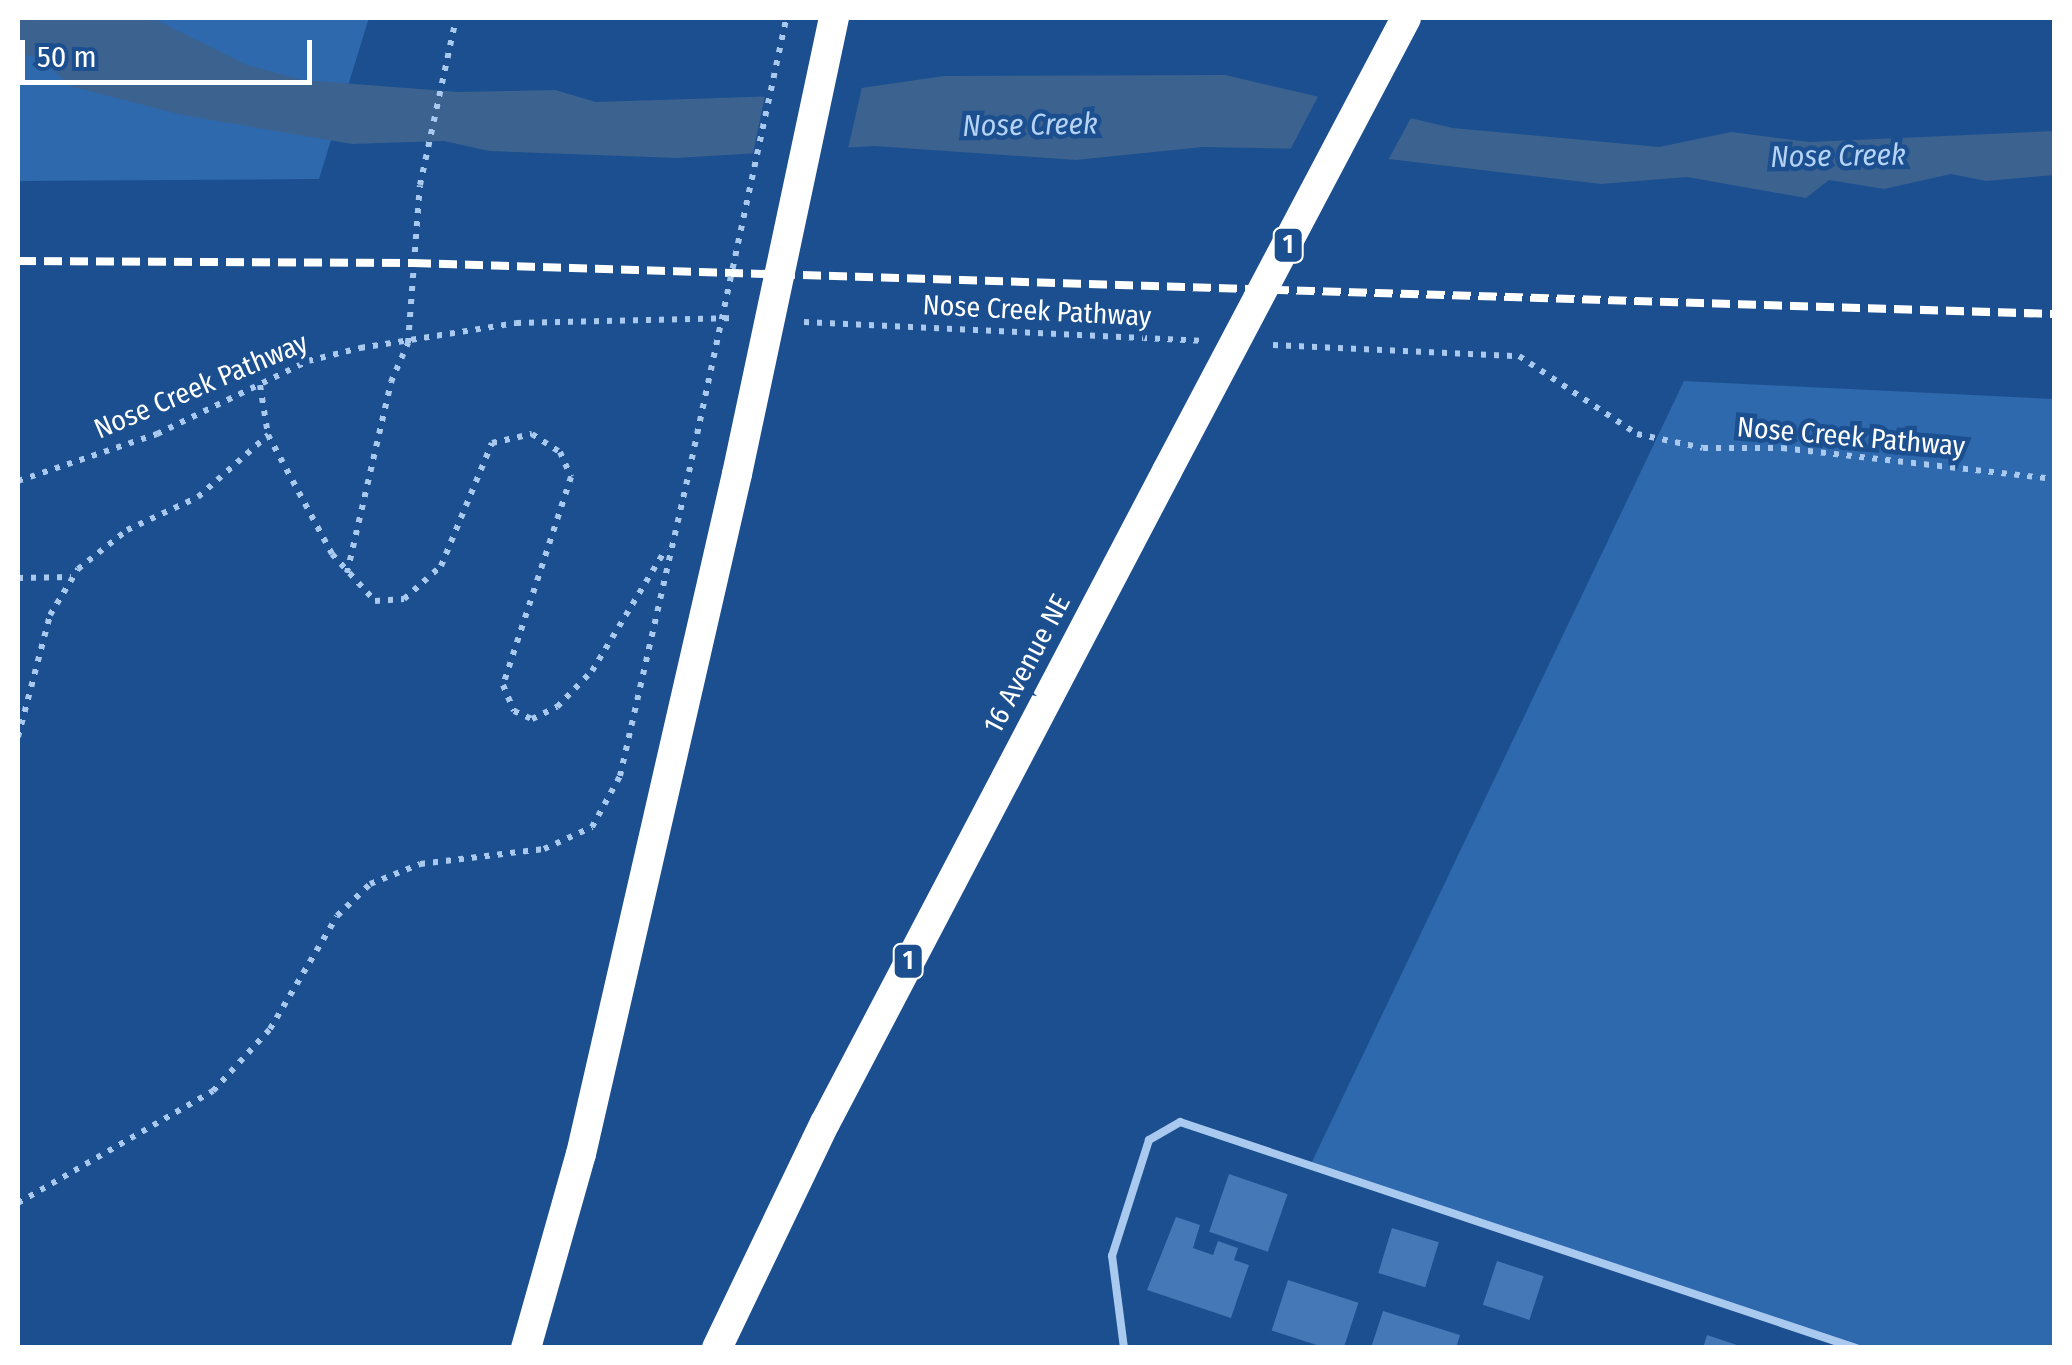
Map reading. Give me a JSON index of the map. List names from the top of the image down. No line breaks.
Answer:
{"streets":{"highway":["1","16 Avenue NE"],"path":["Nose Creek Pathway"]},"water":["Nose Creek"],"scale_bar":"50 m"}
